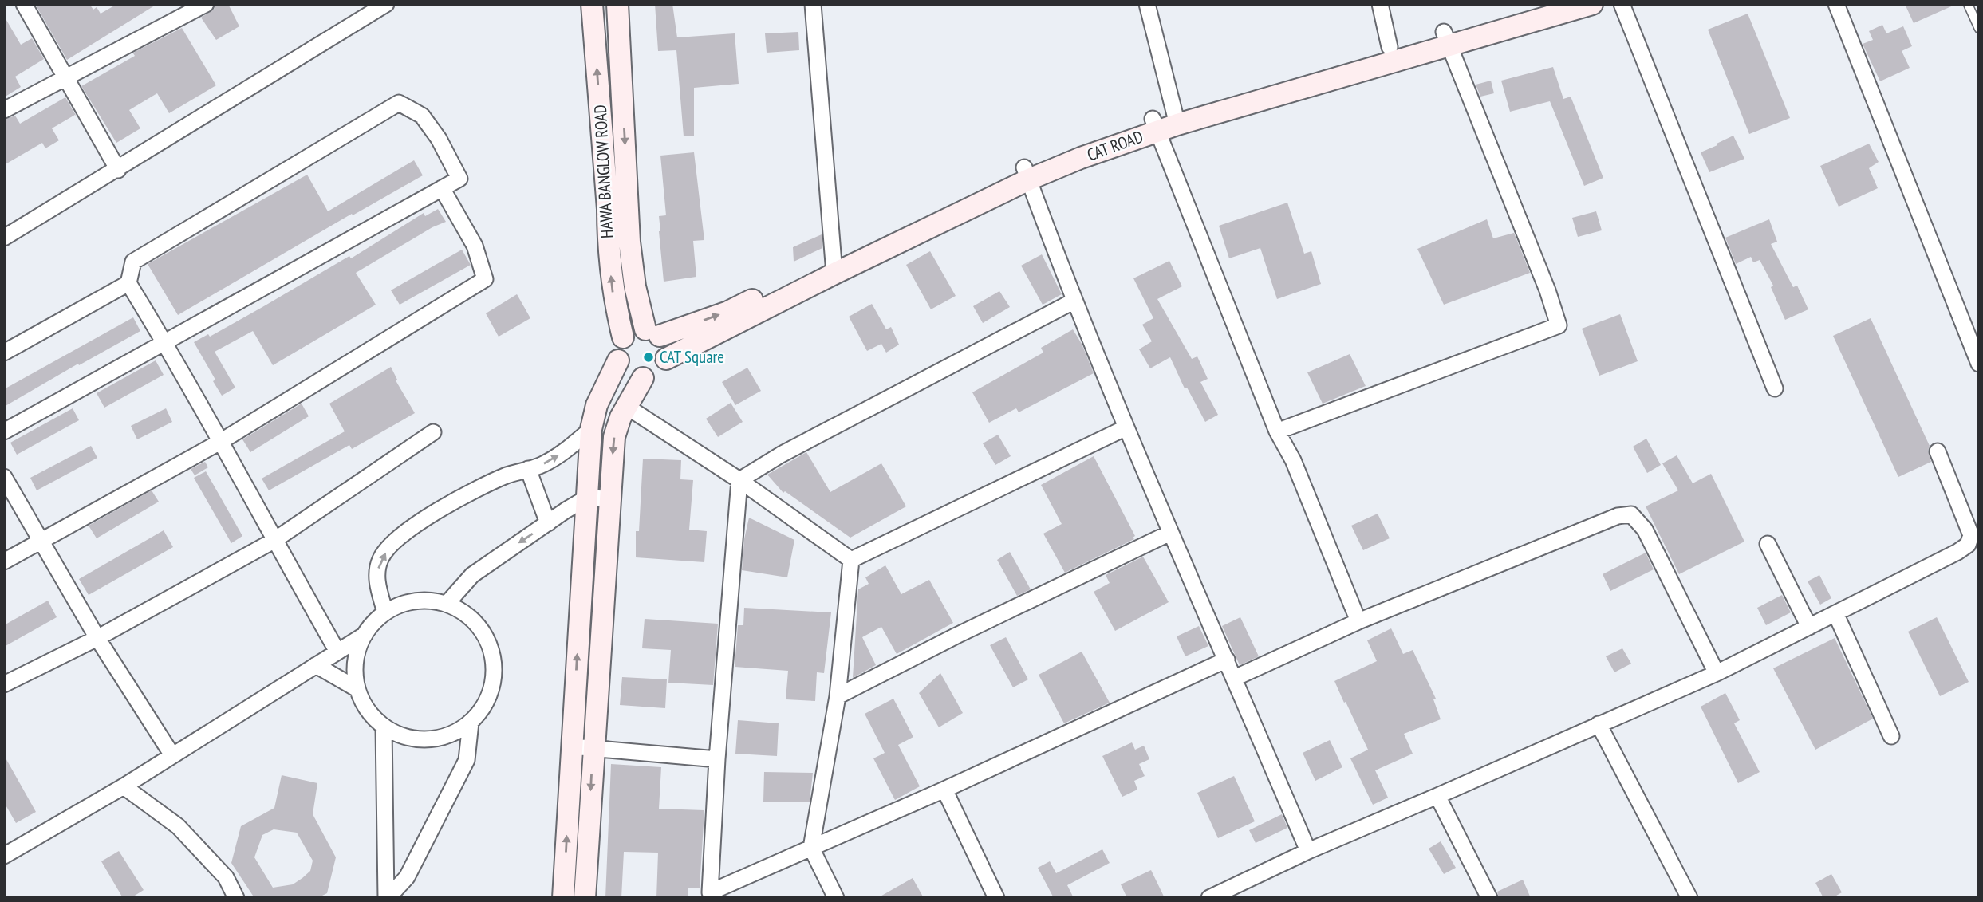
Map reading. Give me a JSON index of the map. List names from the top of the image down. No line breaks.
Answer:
{"streets":{"street":["CAT ROAD","HAWA BANGLOW ROAD"]},"crossings":[["CAT ROAD","HAWA BANGLOW ROAD"]],"places":["CAT Square"]}
